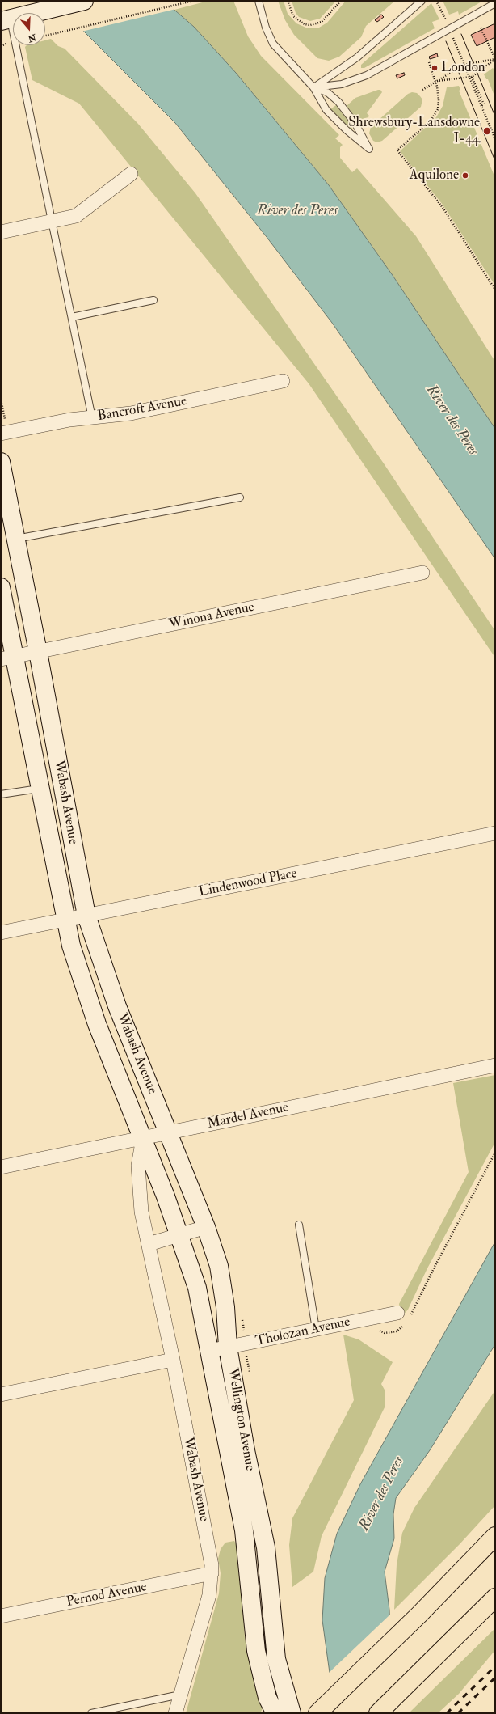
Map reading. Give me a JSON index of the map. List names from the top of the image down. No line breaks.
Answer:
{"streets":{"main road":["Wabash Avenue","Wellington Avenue"],"street":["Bancroft Avenue","Winona Avenue","Lindenwood Place","Mardel Avenue","Tholozan Avenue","Pernod Avenue"]},"crossings":[["Winona Avenue","Wabash Avenue"],["Wabash Avenue","Lindenwood Place"],["Wabash Avenue","Mardel Avenue"],["Wabash Avenue","Wellington Avenue"],["Wabash Avenue","Pernod Avenue"],["Mardel Avenue","Wellington Avenue"],["Tholozan Avenue","Wellington Avenue"]],"water":["River des Peres"],"places":["London","Shrewsbury-Lansdowne I-44","Aquilone"],"north":"bottom"}
